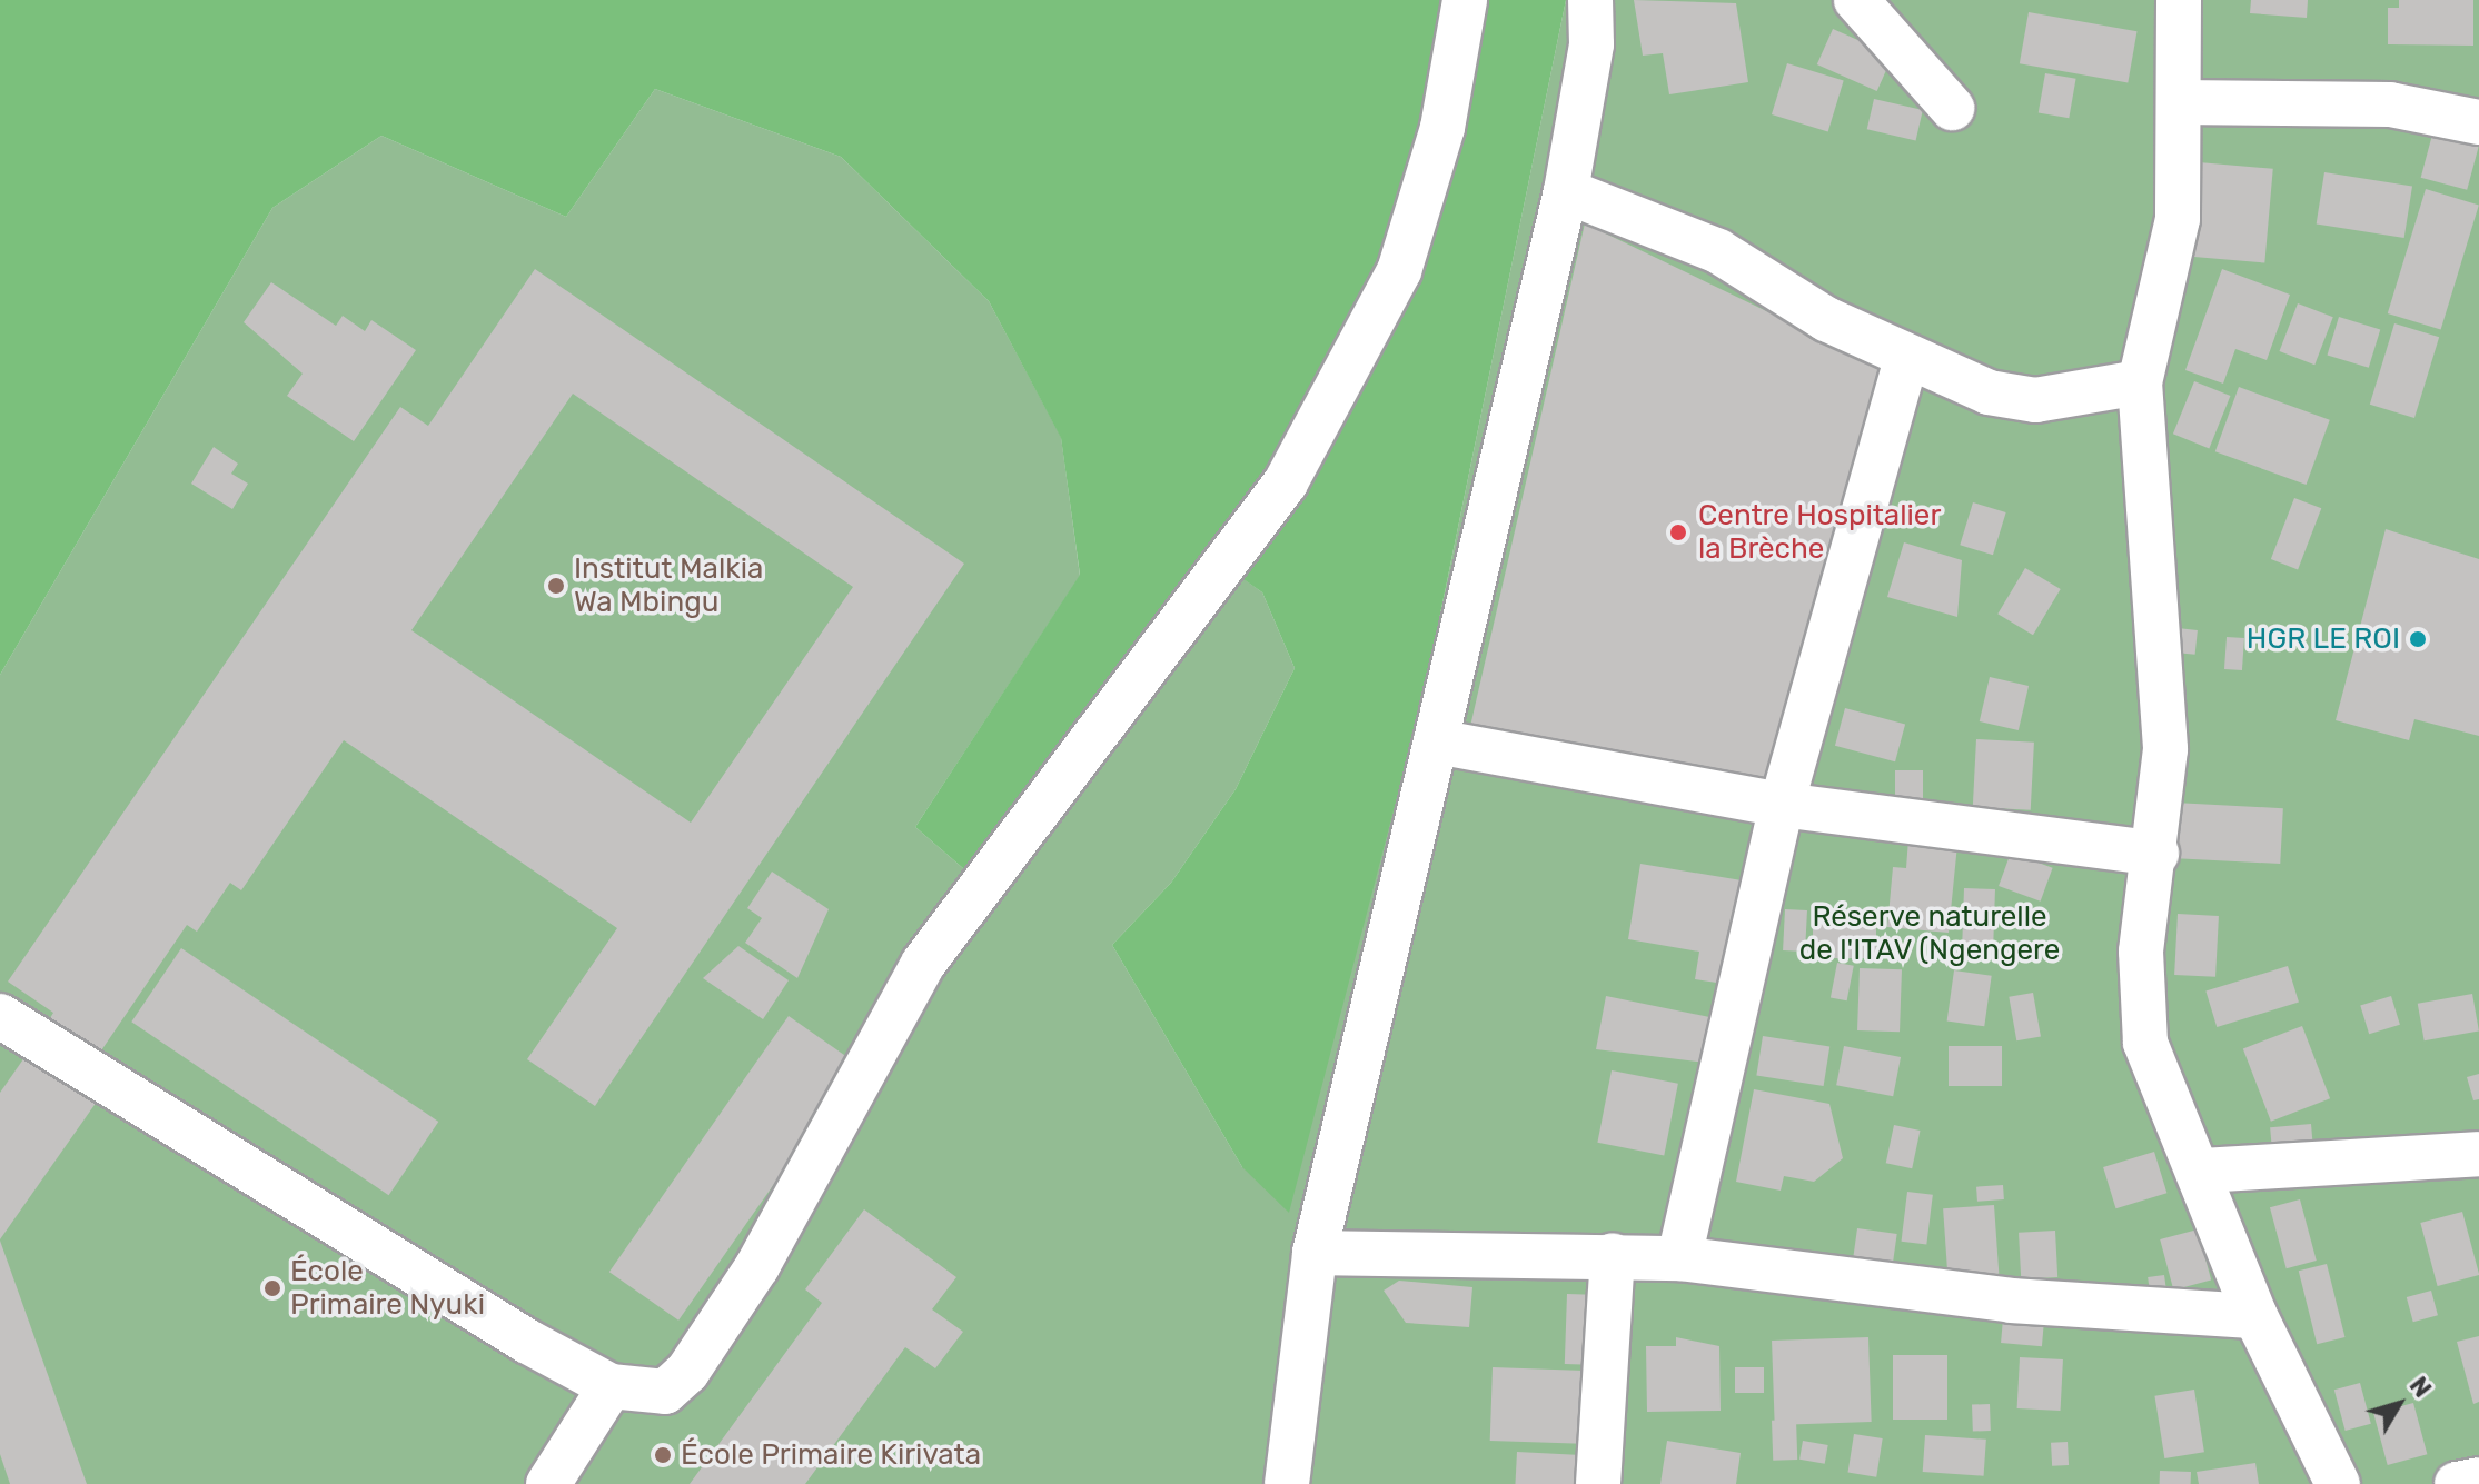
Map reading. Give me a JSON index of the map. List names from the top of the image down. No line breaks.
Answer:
{"parks":["Réserve naturelle de l'ITAV (Ngengere"],"places":["Centre Hospitalier la Brèche","Institut Malkia Wa Mbingu","HGR LE ROI","École Primaire Nyuki","École Primaire Kirivata"],"north":"top right"}
